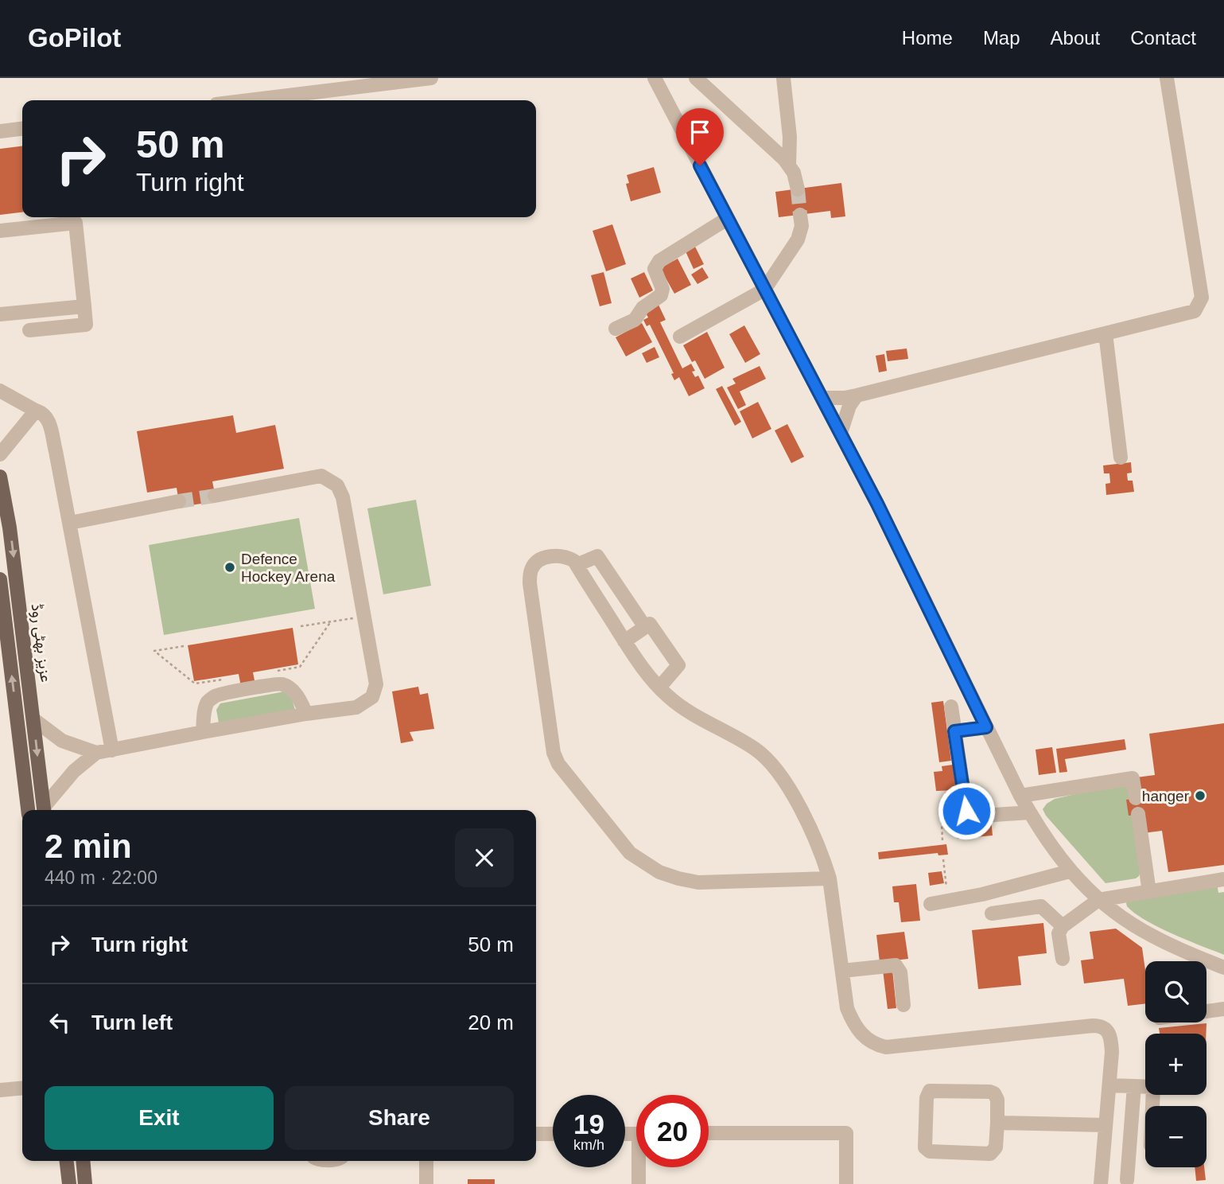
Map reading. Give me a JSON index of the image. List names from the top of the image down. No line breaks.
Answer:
{"streets":{"main road":["عزیز بھٹی روڈ"]},"places":["Defence Hockey Arena","hanger"],"page":{"header":"GoPilot","nav":["Home","Map","About","Contact"],"turn":["50 m","Turn right"],"heading":["2 min","440 m · 22:00"],"list":[{"name":"Turn right","value":"50 m"},{"name":"Turn left","value":"20 m"}],"map_buttons":["+","−"],"buttons":["Exit","Share"],"speed":"19 km/h","limit":"20"}}
